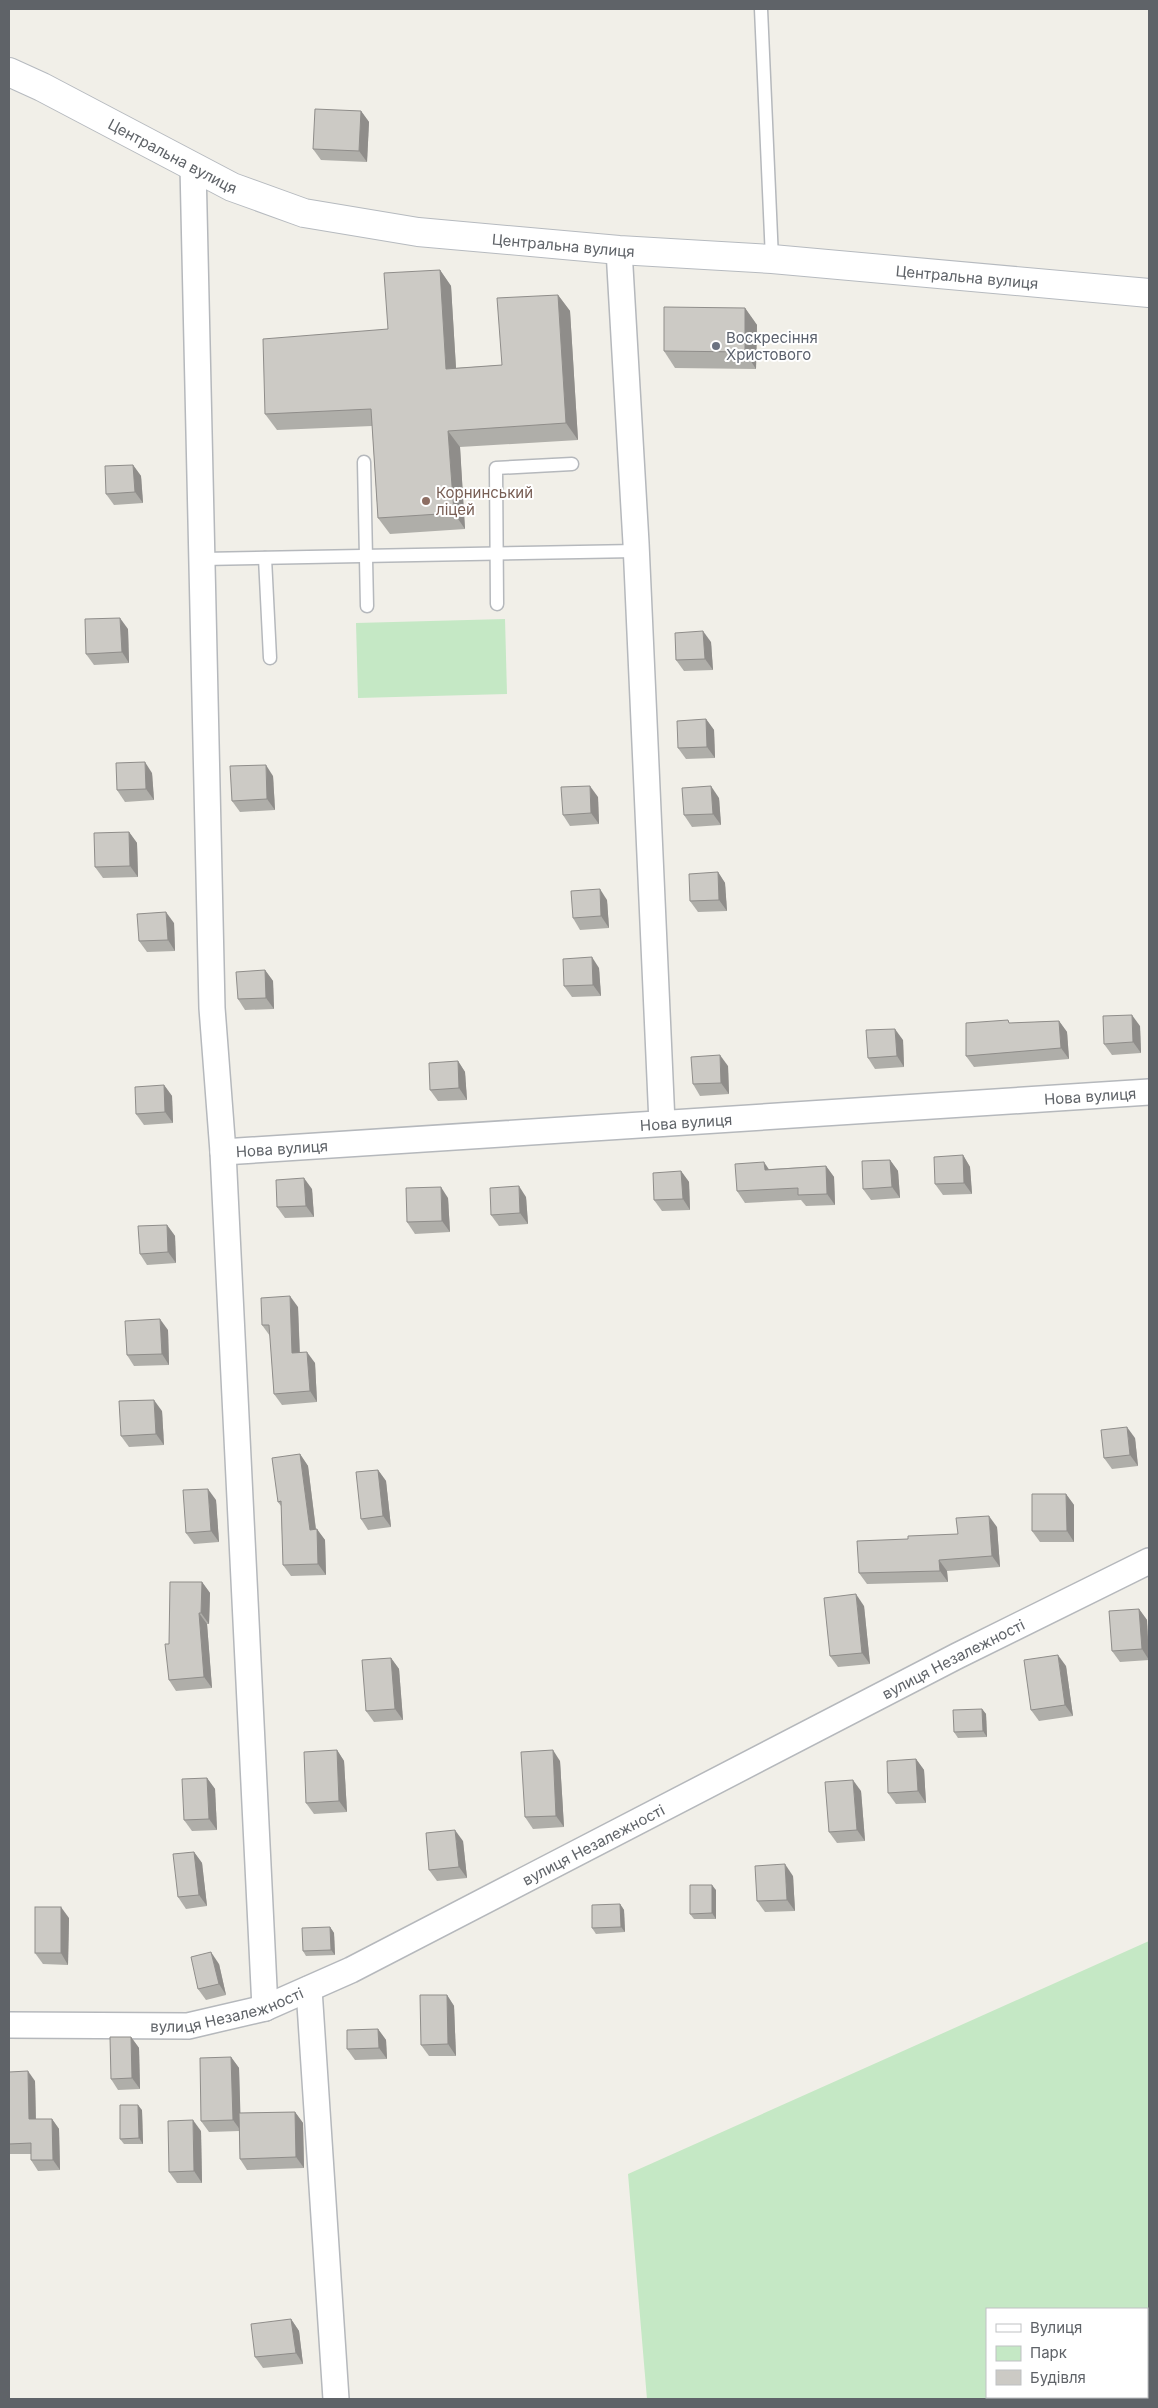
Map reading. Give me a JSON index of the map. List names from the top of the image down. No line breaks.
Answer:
{"streets":{"street":["Центральна вулиця","Нова вулиця","вулиця Незалежності"]},"places":["Воскресіння Христового","Корнинський ліцей"],"legend":["Вулиця","Парк","Будівля"]}
